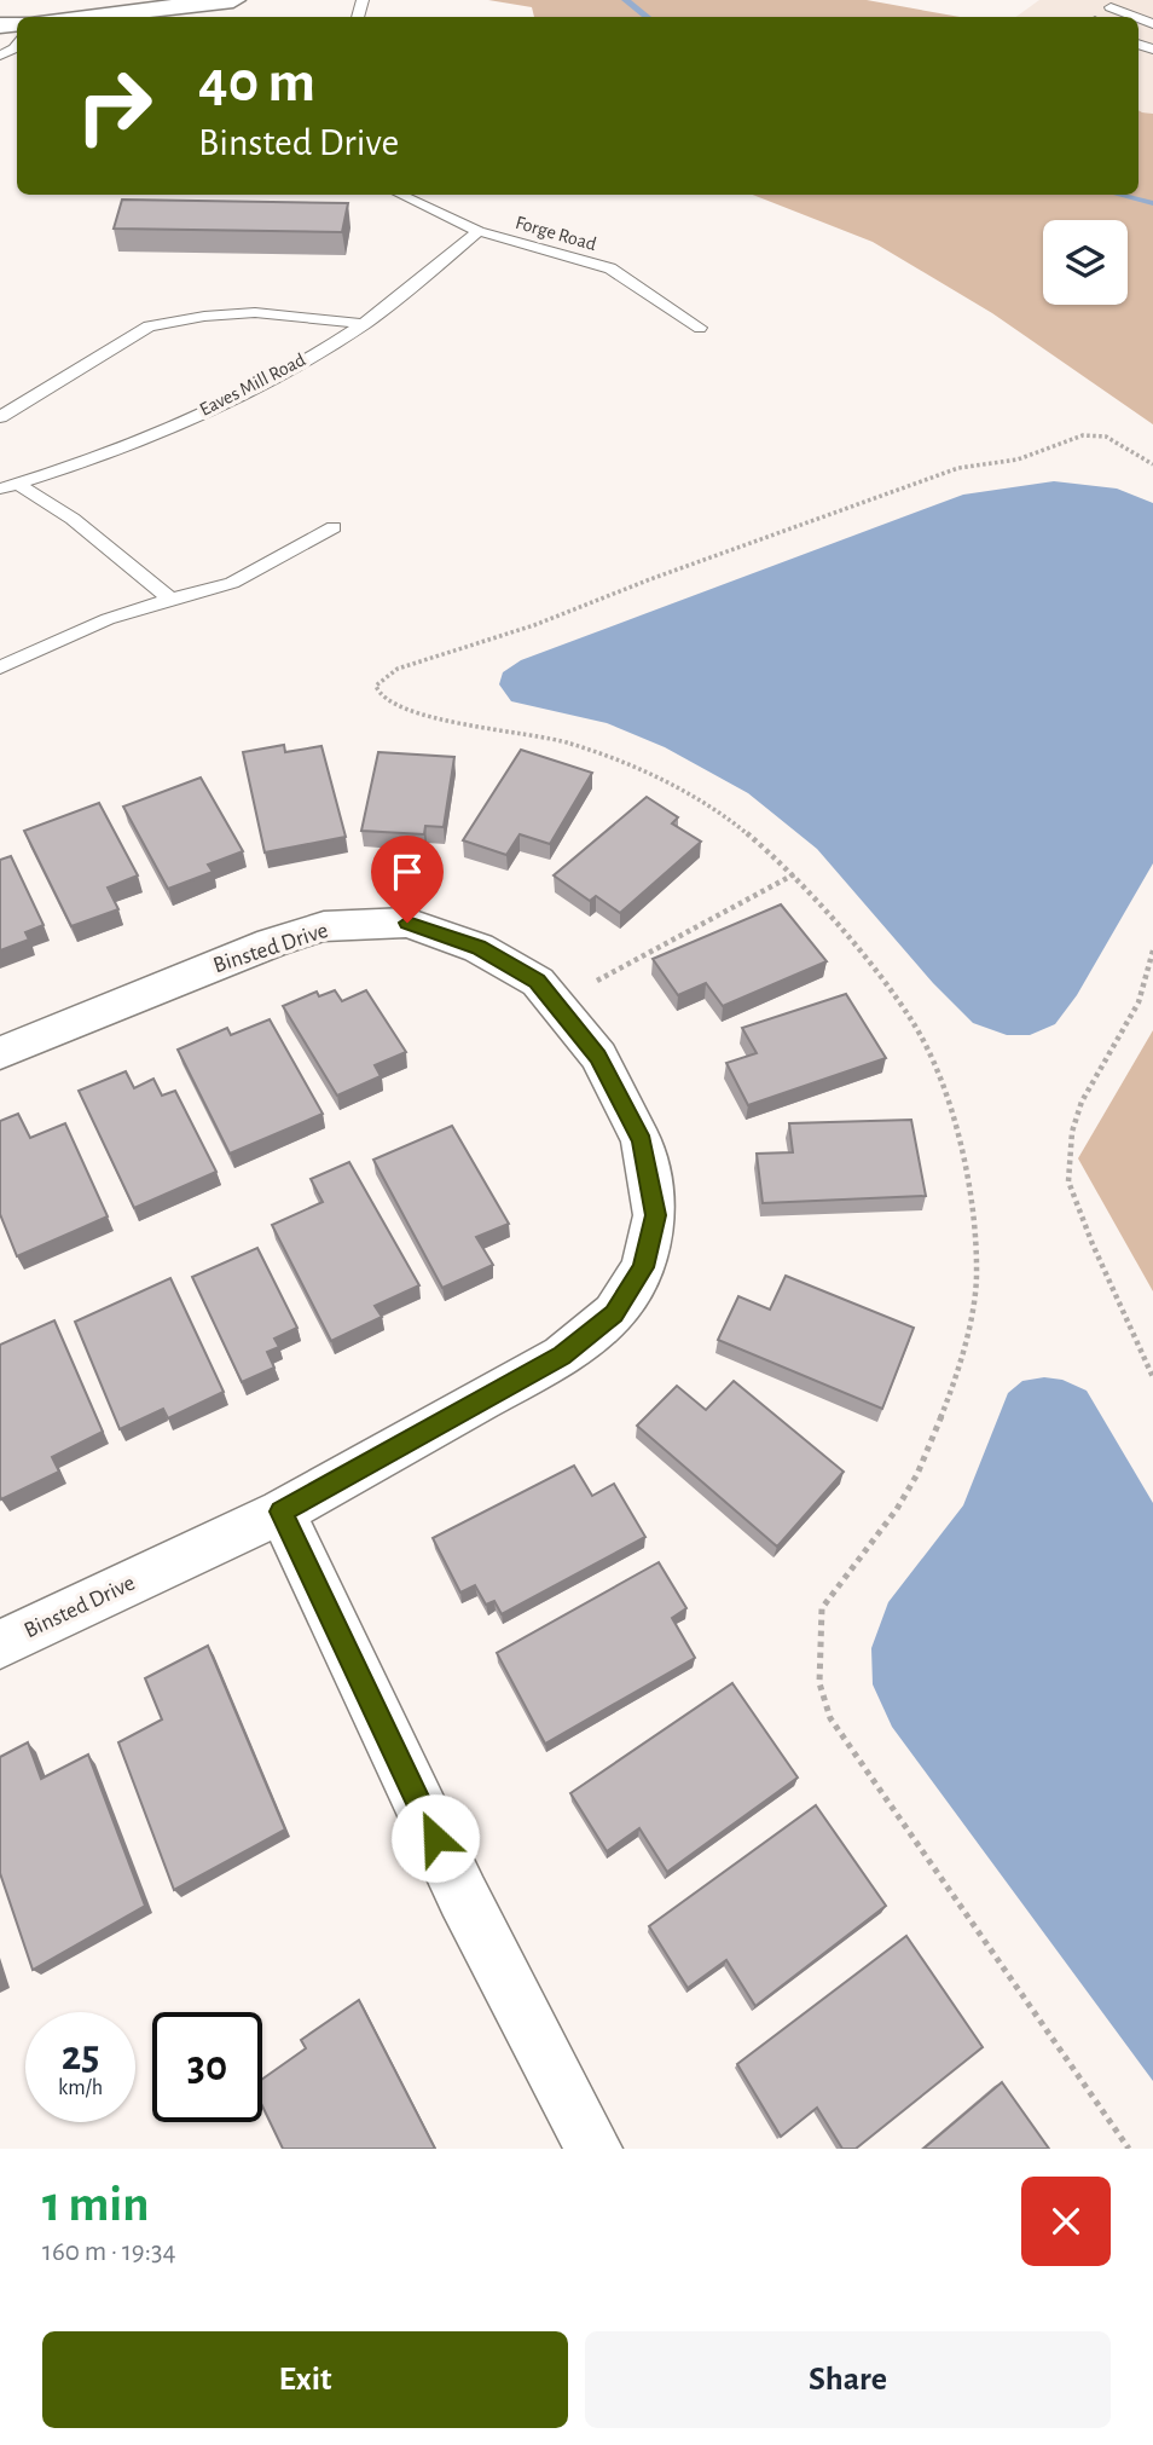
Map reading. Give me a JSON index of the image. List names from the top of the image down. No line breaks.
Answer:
{"streets":{"street":["Binsted Drive"],"lane":["Forge Road","Eaves Mill Road"]},"crossings":[["Forge Road","Eaves Mill Road"]],"page":{"turn":["40 m","Binsted Drive"],"speed":"25 km/h","limit":"30","heading":["1 min","160 m · 19:34"],"buttons":["Exit","Share"]}}
